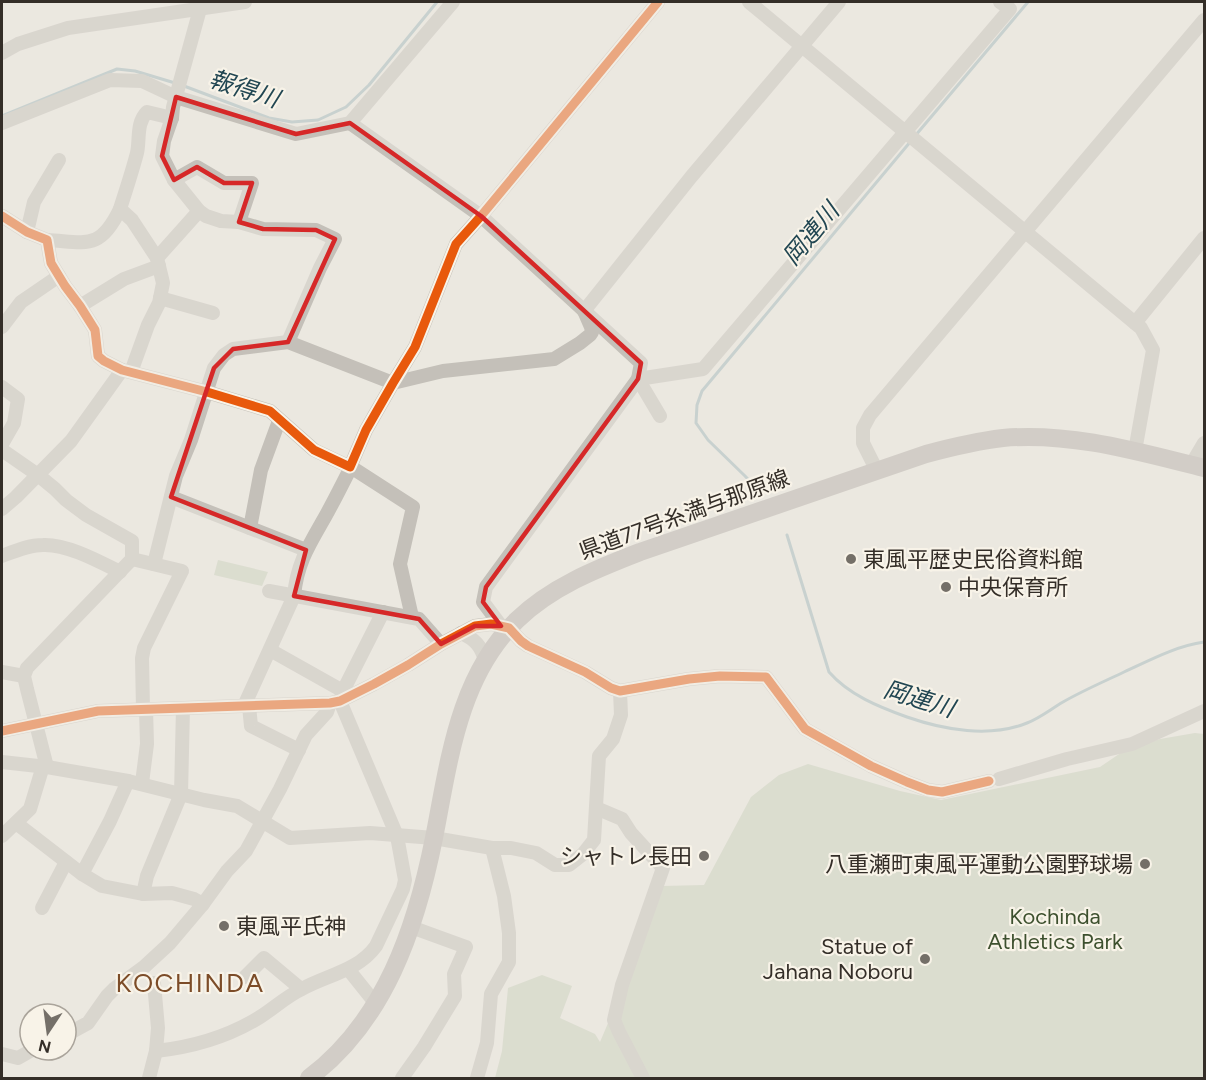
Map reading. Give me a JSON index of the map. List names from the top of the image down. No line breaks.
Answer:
{"streets":{"main road":["県道77号糸満与那原線"]},"districts":["KOCHINDA"],"water":["報得川","岡連川"],"parks":["Kochinda Athletics Park"],"places":["東風平歴史民俗資料館","中央保育所","シャトレ長田","八重瀬町東風平運動公園野球場","東風平氏神","Statue of Jahana Noboru"],"north":"bottom"}
